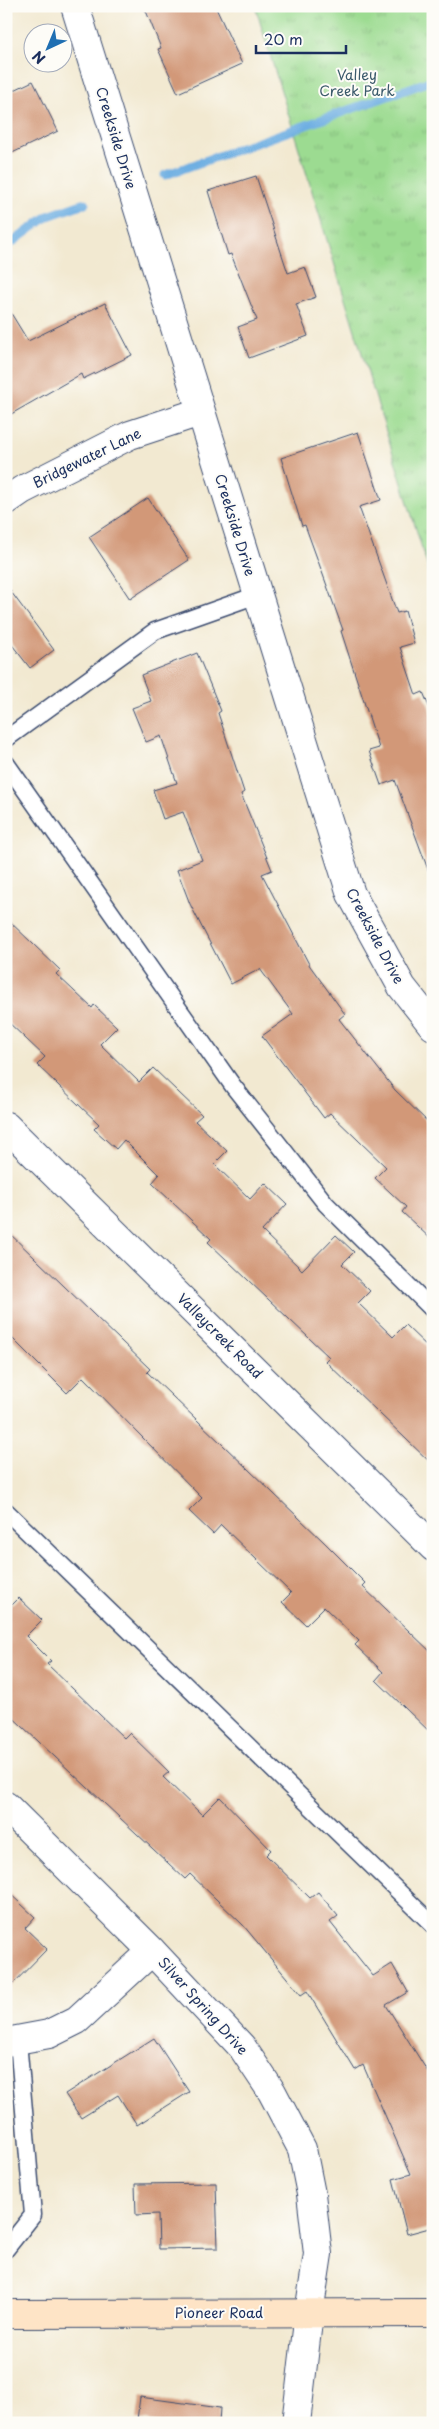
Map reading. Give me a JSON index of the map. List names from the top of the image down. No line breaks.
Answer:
{"streets":{"main road":["Pioneer Road"],"street":["Creekside Drive","Bridgewater Lane","Valleycreek Road","Silver Spring Drive"]},"crossings":[["Creekside Drive","Bridgewater Lane"],["Silver Spring Drive","Pioneer Road"]],"parks":["Valley Creek Park"],"scale_bar":"20 m","north":"bottom left"}
